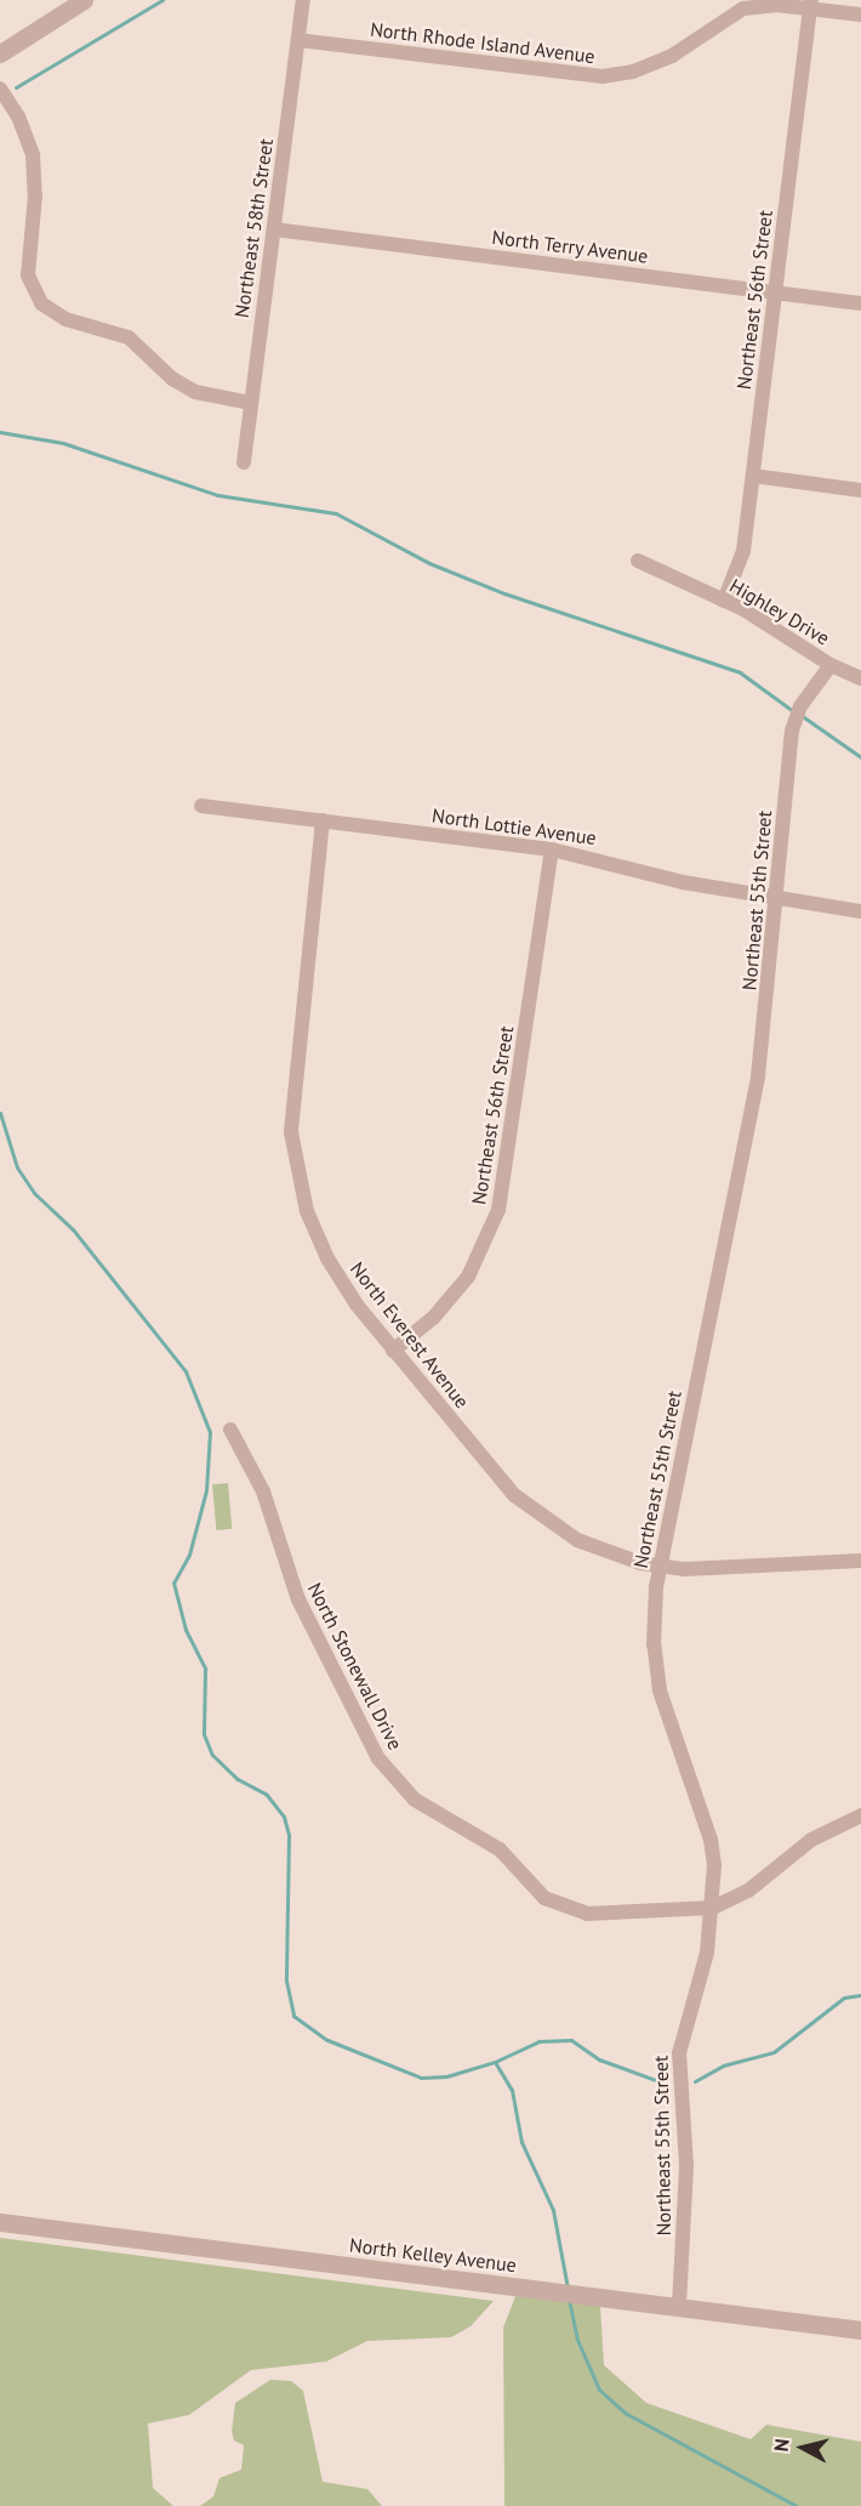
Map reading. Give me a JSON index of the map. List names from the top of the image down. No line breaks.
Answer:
{"streets":{"street":["North Rhode Island Avenue","Northeast 58th Street","North Terry Avenue","Northeast 56th Street","Highley Drive","North Lottie Avenue","Northeast 55th Street","North Everest Avenue","North Stonewall Drive","North Kelley Avenue"]},"crossings":[["North Rhode Island Avenue","Northeast 58th Street"],["North Rhode Island Avenue","Northeast 56th Street"],["Northeast 58th Street","North Terry Avenue"],["North Terry Avenue","Northeast 56th Street"],["Northeast 56th Street","Highley Drive"],["Northeast 56th Street","North Lottie Avenue"],["Northeast 56th Street","North Everest Avenue"],["Highley Drive","Northeast 55th Street"],["North Lottie Avenue","Northeast 55th Street"],["North Lottie Avenue","North Everest Avenue"],["Northeast 55th Street","North Everest Avenue"],["Northeast 55th Street","North Stonewall Drive"],["Northeast 55th Street","North Kelley Avenue"]],"north":"left"}
